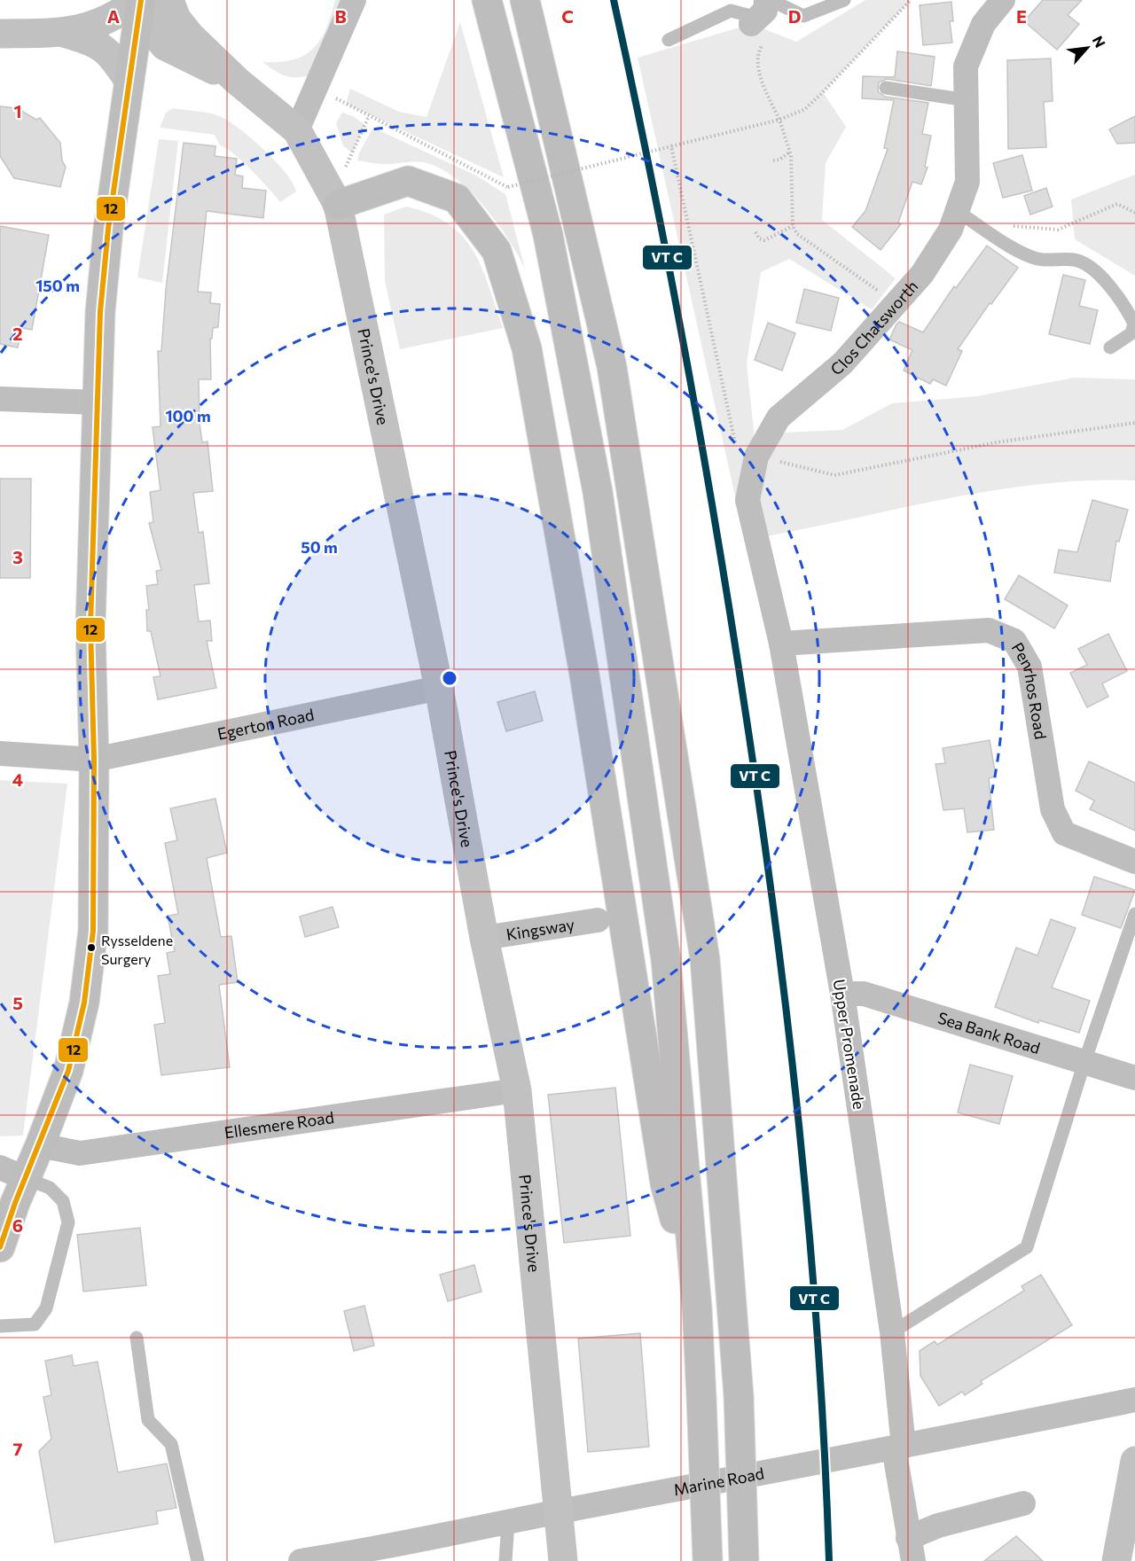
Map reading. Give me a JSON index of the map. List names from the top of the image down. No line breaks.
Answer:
{"streets":{"main road":["Prince's Drive"],"street":["Clos Chatsworth","Penrhos Road","Egerton Road","Kingsway","Sea Bank Road","Upper Promenade","Ellesmere Road","Marine Road"]},"crossings":[["Clos Chatsworth","Penrhos Road"],["Clos Chatsworth","Upper Promenade"],["Prince's Drive","Egerton Road"],["Prince's Drive","Kingsway"],["Prince's Drive","Ellesmere Road"],["Prince's Drive","Marine Road"],["Penrhos Road","Upper Promenade"],["Sea Bank Road","Upper Promenade"],["Upper Promenade","Marine Road"]],"places":["Rysseldene Surgery"],"lines":["transit line 12"],"north":"top right","grid":{"columns":["A","B","C","D","E"],"rows":["1","2","3","4","5","6","7"]},"rings":["150 m","100 m","50 m"]}
